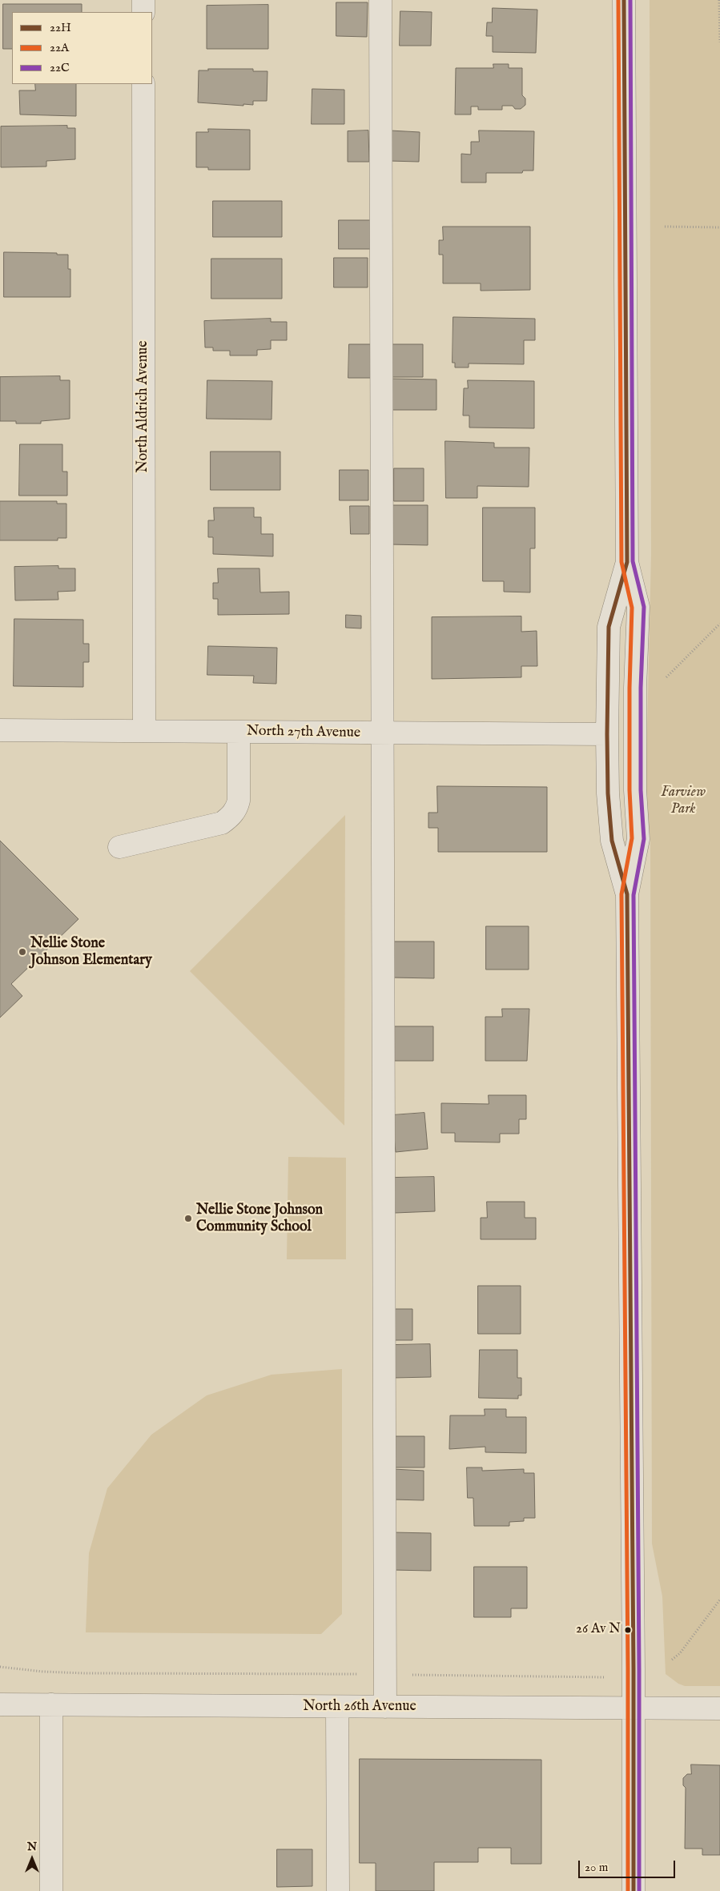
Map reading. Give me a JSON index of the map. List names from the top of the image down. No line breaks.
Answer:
{"streets":{"street":["North Aldrich Avenue","North 27th Avenue","North 26th Avenue"]},"crossings":[["North Aldrich Avenue","North 27th Avenue"]],"parks":["Farview Park"],"places":["Nellie Stone Johnson Elementary","Nellie Stone Johnson Community School","26 Av N"],"lines":["transit line 22H","transit line 22A","transit line 22C"],"legend":["22H","22A","22C"],"scale_bar":"20 m","north":"top"}
